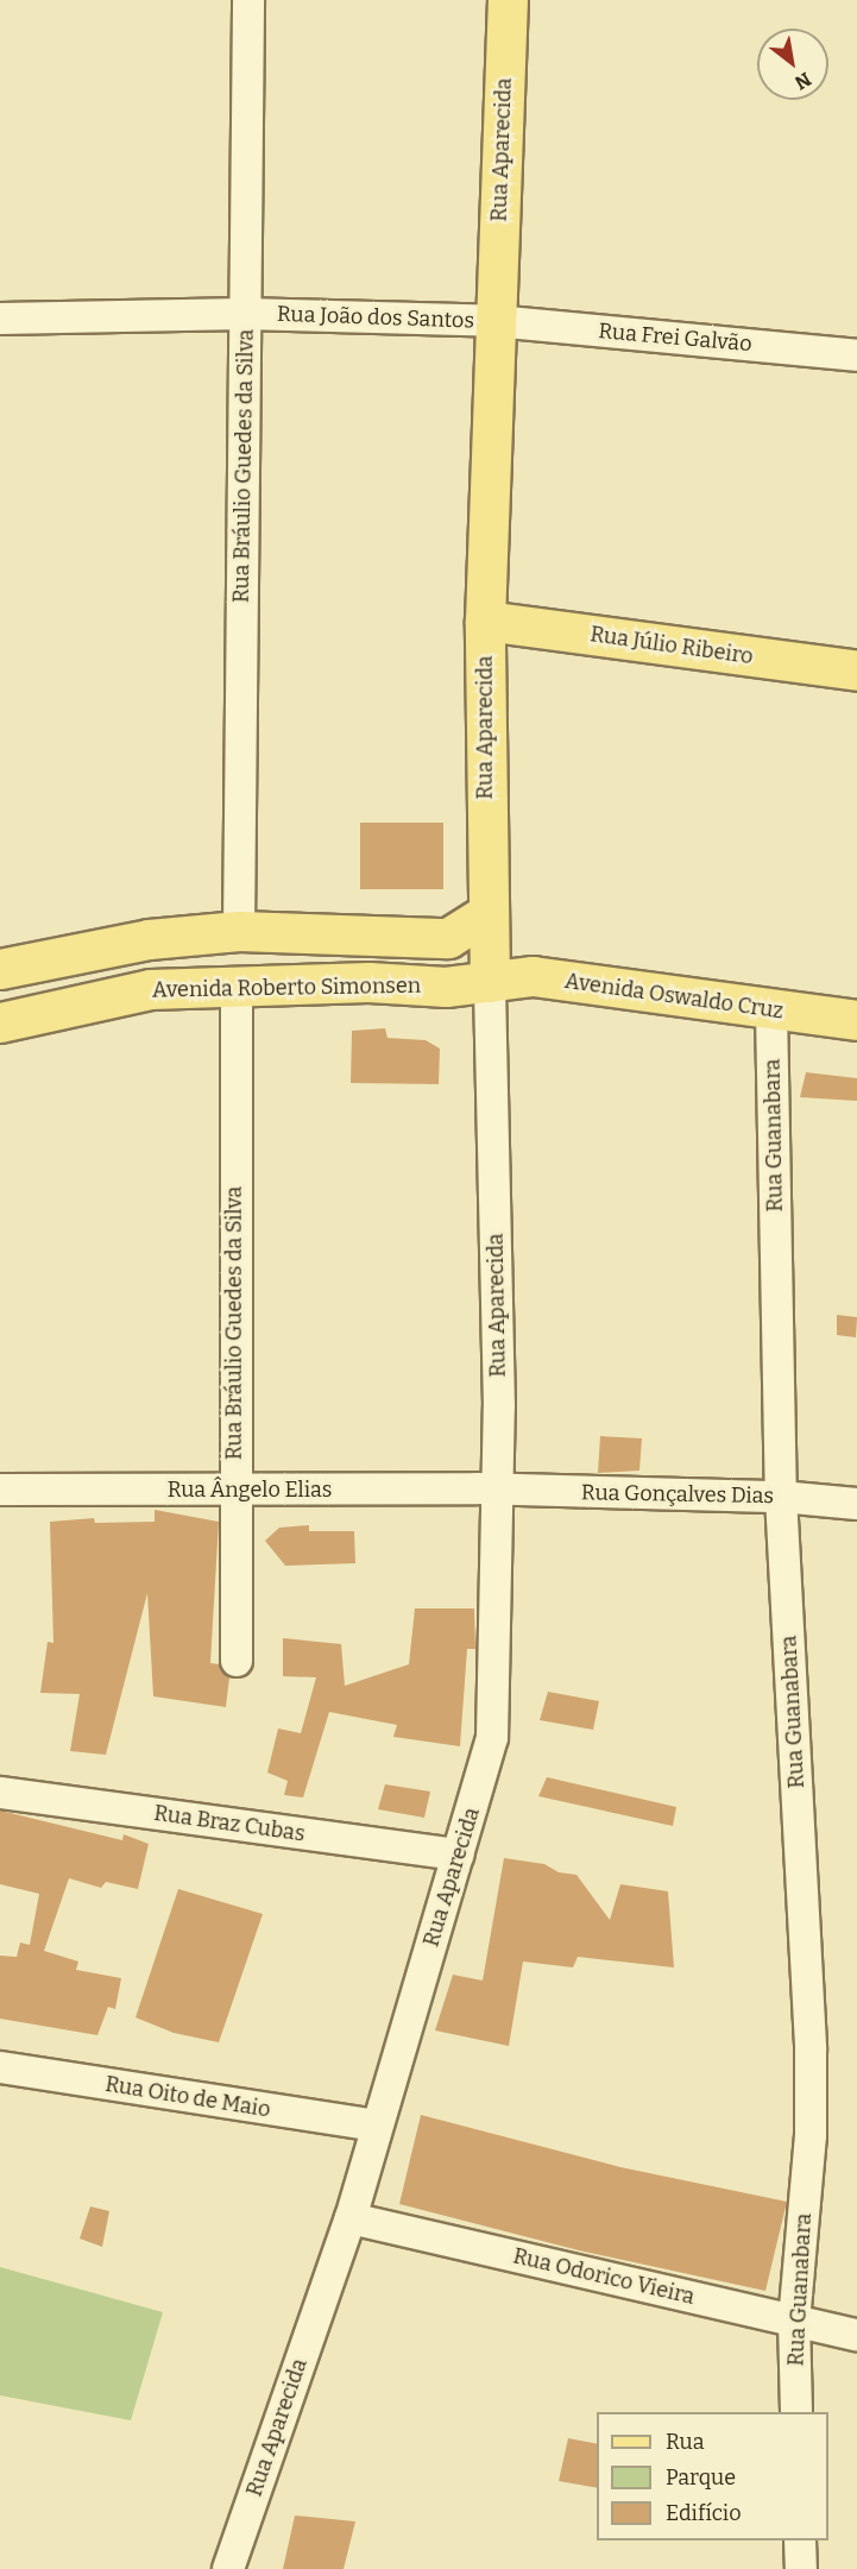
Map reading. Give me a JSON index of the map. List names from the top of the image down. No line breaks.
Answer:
{"streets":{"main road":["Rua Aparecida","Rua Júlio Ribeiro","Avenida Roberto Simonsen","Avenida Oswaldo Cruz"],"street":["Rua João dos Santos","Rua Frei Galvão","Rua Bráulio Guedes da Silva","Rua Guanabara","Rua Ângelo Elias","Rua Gonçalves Dias","Rua Braz Cubas","Rua Oito de Maio","Rua Odorico Vieira"]},"crossings":[["Rua Aparecida","Rua João dos Santos"],["Rua Aparecida","Rua Frei Galvão"],["Rua Aparecida","Rua Júlio Ribeiro"],["Rua Aparecida","Avenida Roberto Simonsen"],["Rua Aparecida","Avenida Oswaldo Cruz"],["Rua Aparecida","Rua Ângelo Elias"],["Rua Aparecida","Rua Gonçalves Dias"],["Rua Aparecida","Rua Braz Cubas"],["Rua Aparecida","Rua Oito de Maio"],["Rua Aparecida","Rua Odorico Vieira"],["Rua João dos Santos","Rua Frei Galvão"],["Rua João dos Santos","Rua Bráulio Guedes da Silva"],["Rua Bráulio Guedes da Silva","Avenida Roberto Simonsen"],["Rua Bráulio Guedes da Silva","Rua Ângelo Elias"],["Avenida Roberto Simonsen","Avenida Oswaldo Cruz"],["Avenida Oswaldo Cruz","Rua Guanabara"],["Rua Guanabara","Rua Gonçalves Dias"],["Rua Guanabara","Rua Odorico Vieira"],["Rua Ângelo Elias","Rua Gonçalves Dias"]],"legend":["Rua","Parque","Edifício"],"north":"bottom right"}
